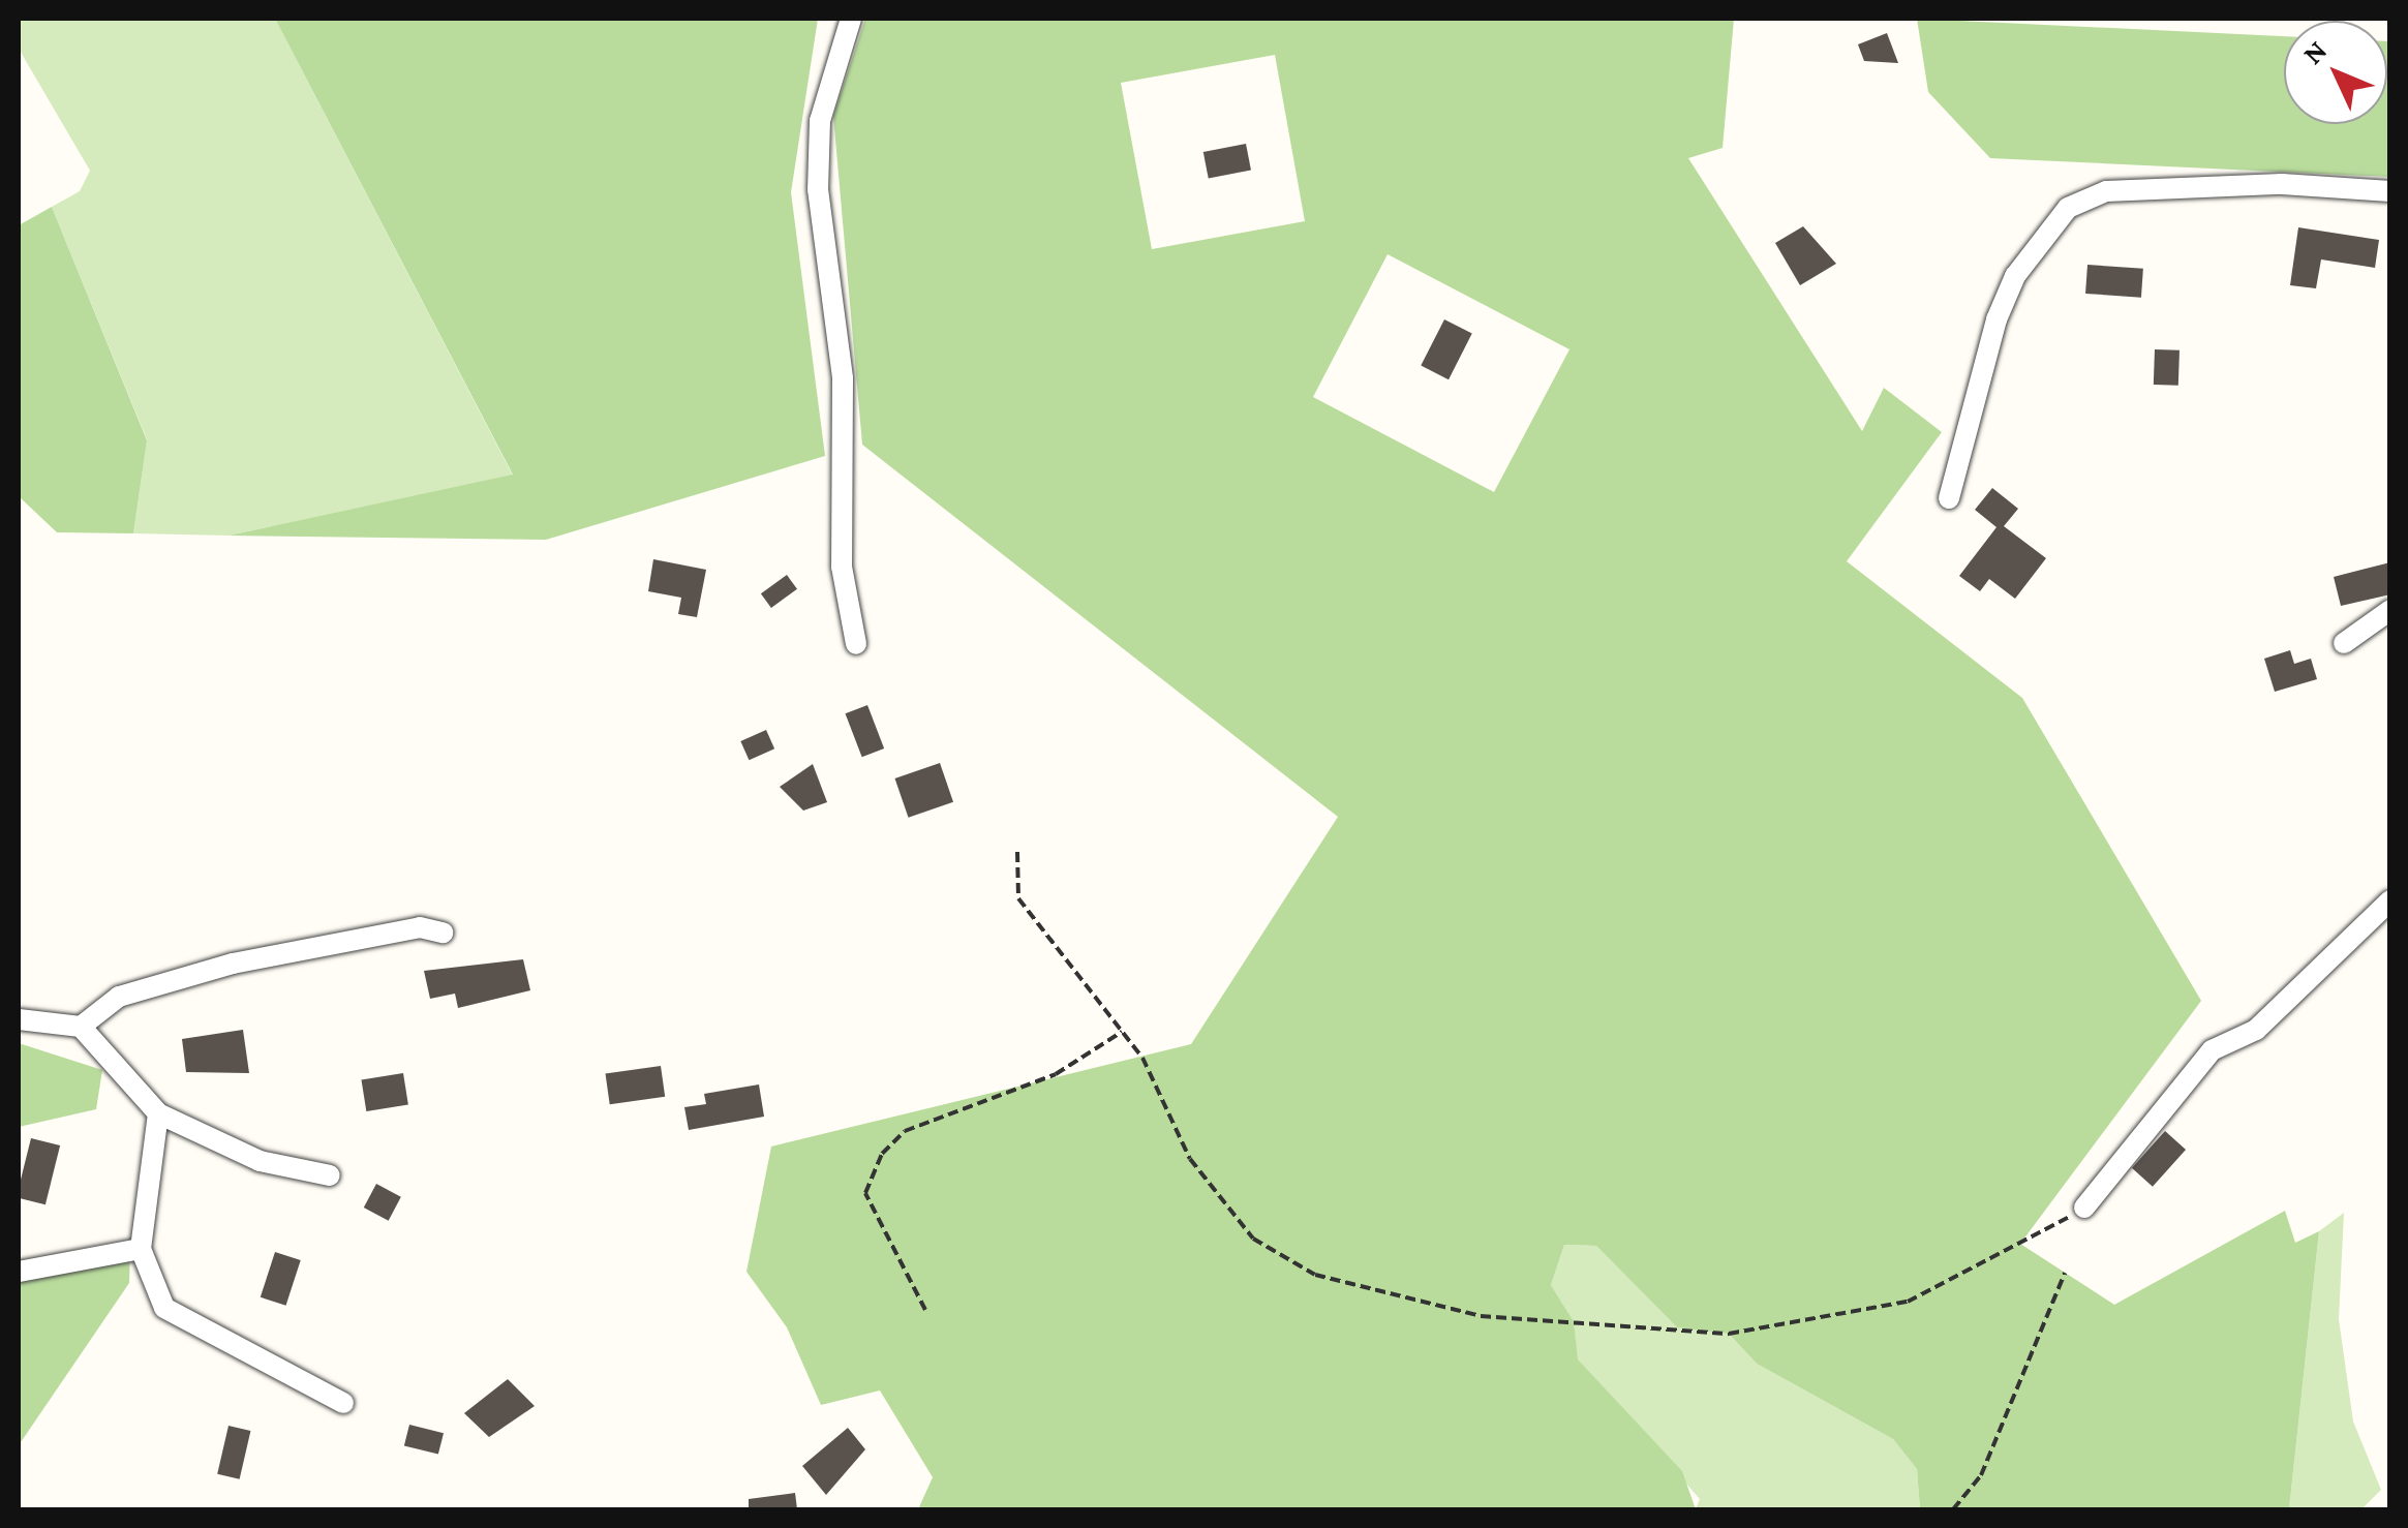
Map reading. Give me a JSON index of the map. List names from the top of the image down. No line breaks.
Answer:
{"north":"top left"}
